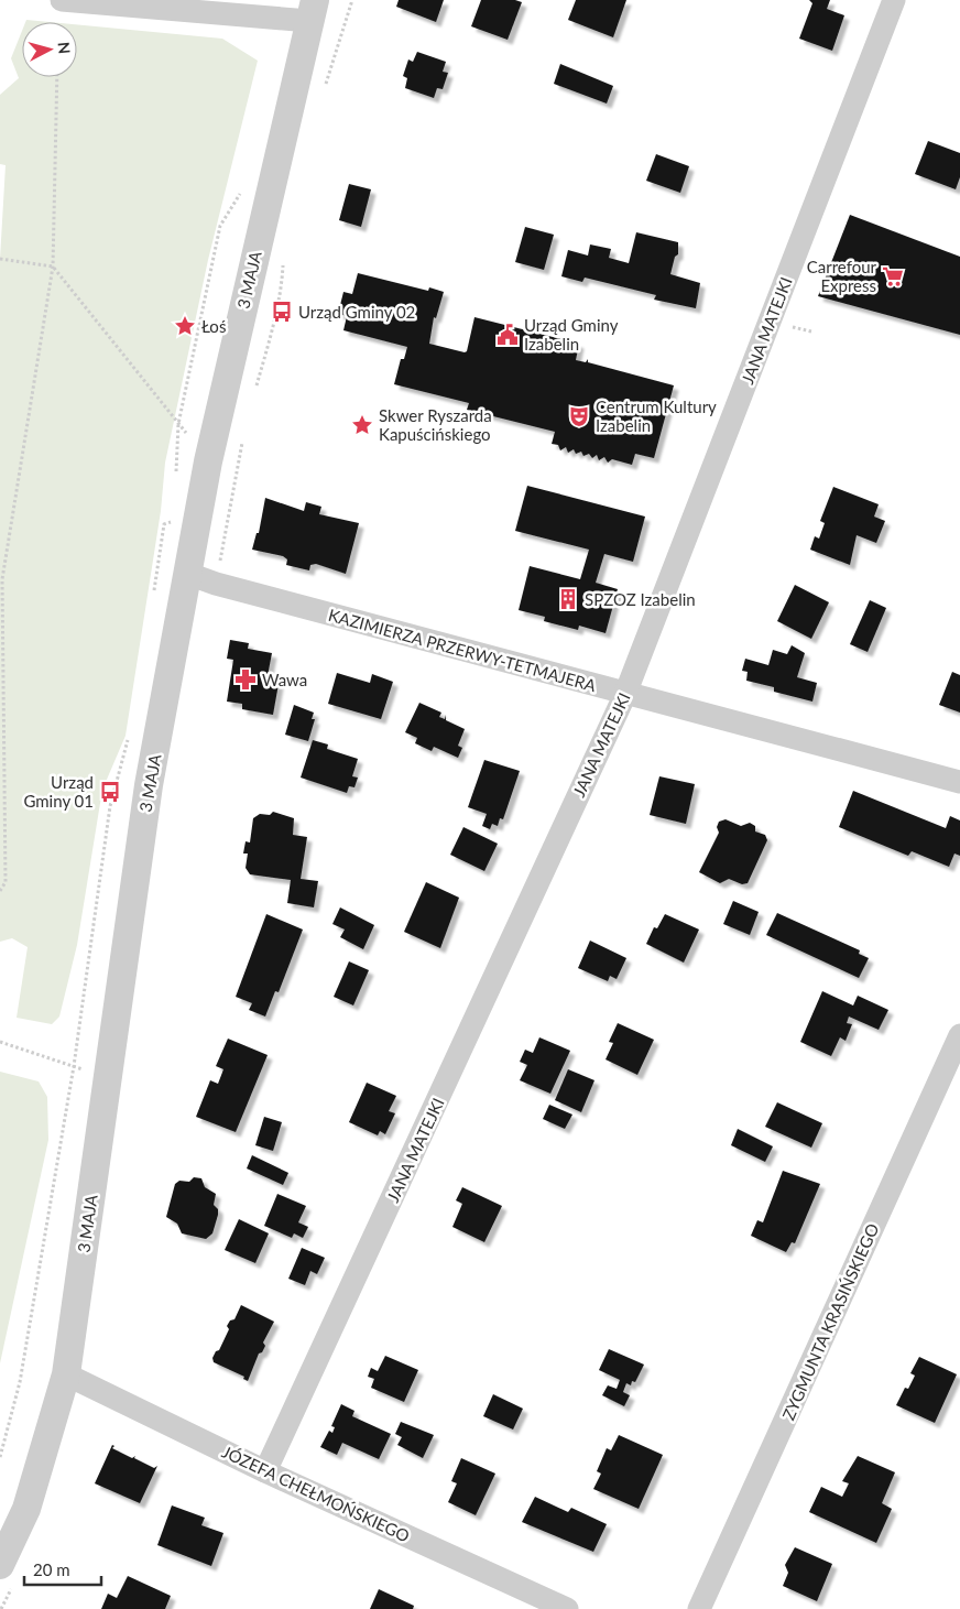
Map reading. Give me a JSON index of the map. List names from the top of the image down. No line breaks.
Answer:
{"streets":{"street":["3 MAJA","JANA MATEJKI","KAZIMIERZA PRZERWY-TETMAJERA","ZYGMUNTA KRASIŃSKIEGO","JÓZEFA CHEŁMOŃSKIEGO"]},"crossings":[["3 MAJA","KAZIMIERZA PRZERWY-TETMAJERA"],["3 MAJA","JÓZEFA CHEŁMOŃSKIEGO"],["JANA MATEJKI","KAZIMIERZA PRZERWY-TETMAJERA"],["JANA MATEJKI","JÓZEFA CHEŁMOŃSKIEGO"]],"places":{"supermarket":["Carrefour Express"],"bus stop":["Urząd Gminy 02","Urząd Gminy 01"],"place":["Łoś","Skwer Ryszarda Kapuścińskiego"],"public building":["Urząd Gminy Izabelin"],"theatre":["Centrum Kultury Izabelin"],"building":["SPZOZ Izabelin"],"pharmacy":["Wawa"]},"scale_bar":"20 m","north":"right"}
